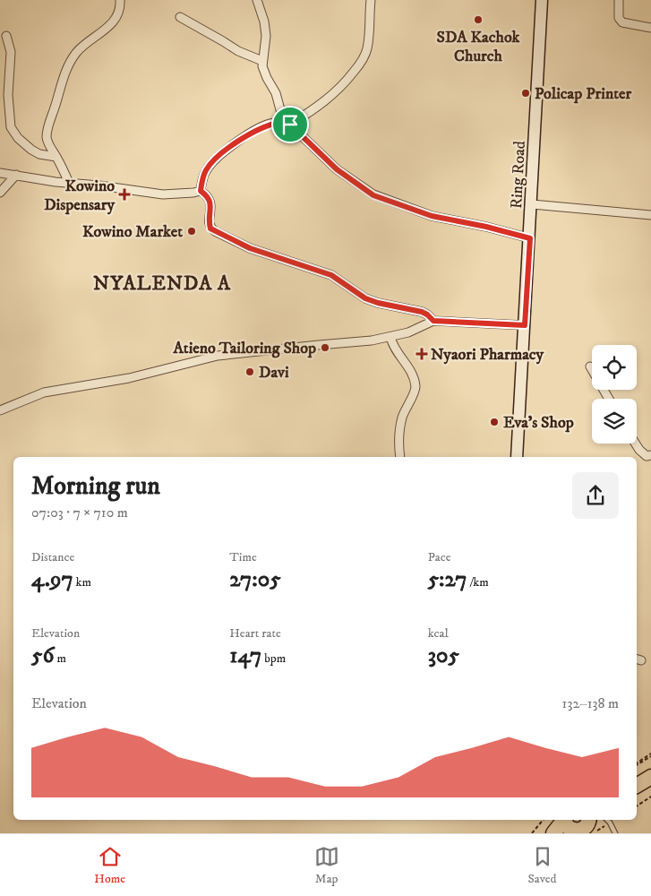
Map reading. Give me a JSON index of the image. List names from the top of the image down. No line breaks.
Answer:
{"streets":{"main road":["Ring Road"]},"districts":["NYALENDA A"],"places":{"other":["SDA Kachok Church","Policap Printer","Kowino Market","Atieno Tailoring Shop","Davi","Eva's Shop"],"health":["Kowino Dispensary","Nyaori Pharmacy"]},"page":{"heading":["Morning run","07:03 · 7 × 710 m"],"stats":[["Distance","4.97 km"],["Time","27:05"],["Pace","5:27 /km"],["Elevation","56 m"],["Heart rate","147 bpm"],["kcal","305"]],"chart":["Elevation","132–138 m"],"tabs":["Home","Map","Saved"]}}
